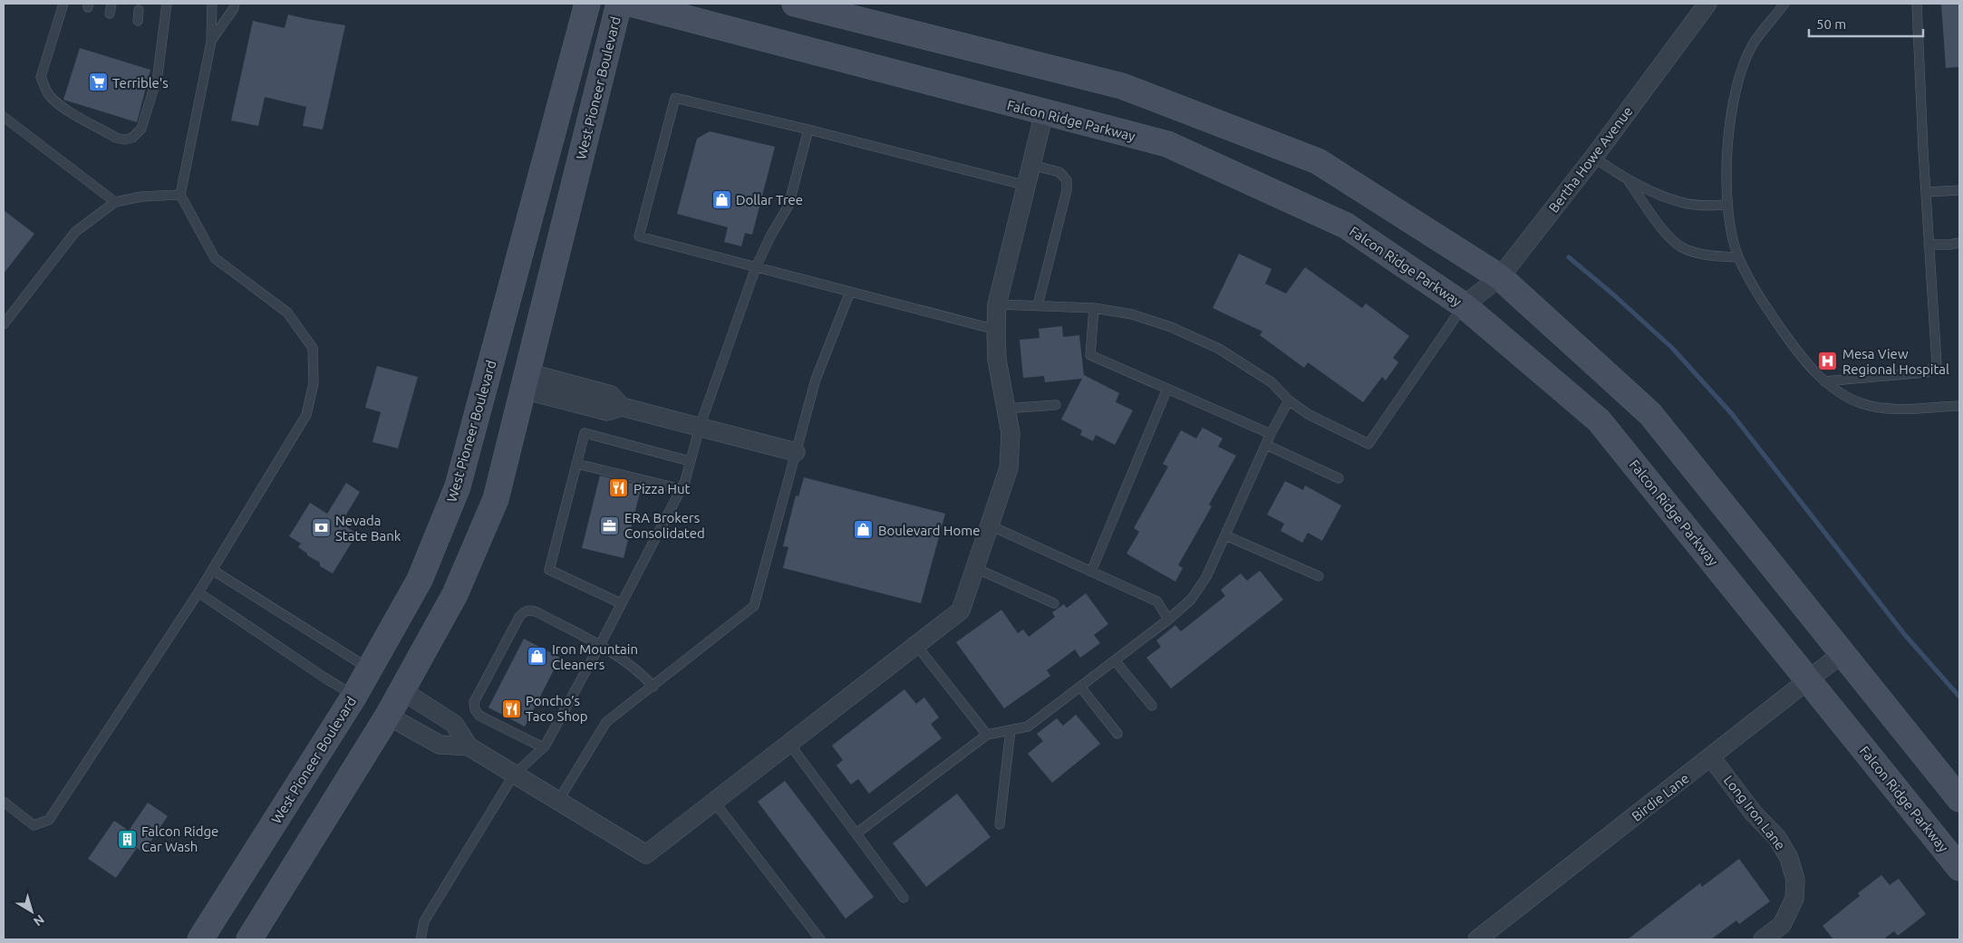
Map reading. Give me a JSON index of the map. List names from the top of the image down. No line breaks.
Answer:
{"streets":{"main road":["West Pioneer Boulevard","Falcon Ridge Parkway"],"street":["Bertha Howe Avenue","Birdie Lane","Long Iron Lane"]},"crossings":[["Falcon Ridge Parkway","Bertha Howe Avenue"],["Falcon Ridge Parkway","Birdie Lane"],["Birdie Lane","Long Iron Lane"]],"places":{"supermarket":["Terrible's"],"shop":["Dollar Tree","Boulevard Home","Iron Mountain Cleaners"],"hospital":["Mesa View Regional Hospital"],"restaurant":["Pizza Hut","Poncho’s Taco Shop"],"office":["ERA Brokers Consolidated"],"bank":["Nevada State Bank"],"building":["Falcon Ridge Car Wash"]},"scale_bar":"50 m","north":"bottom right"}
